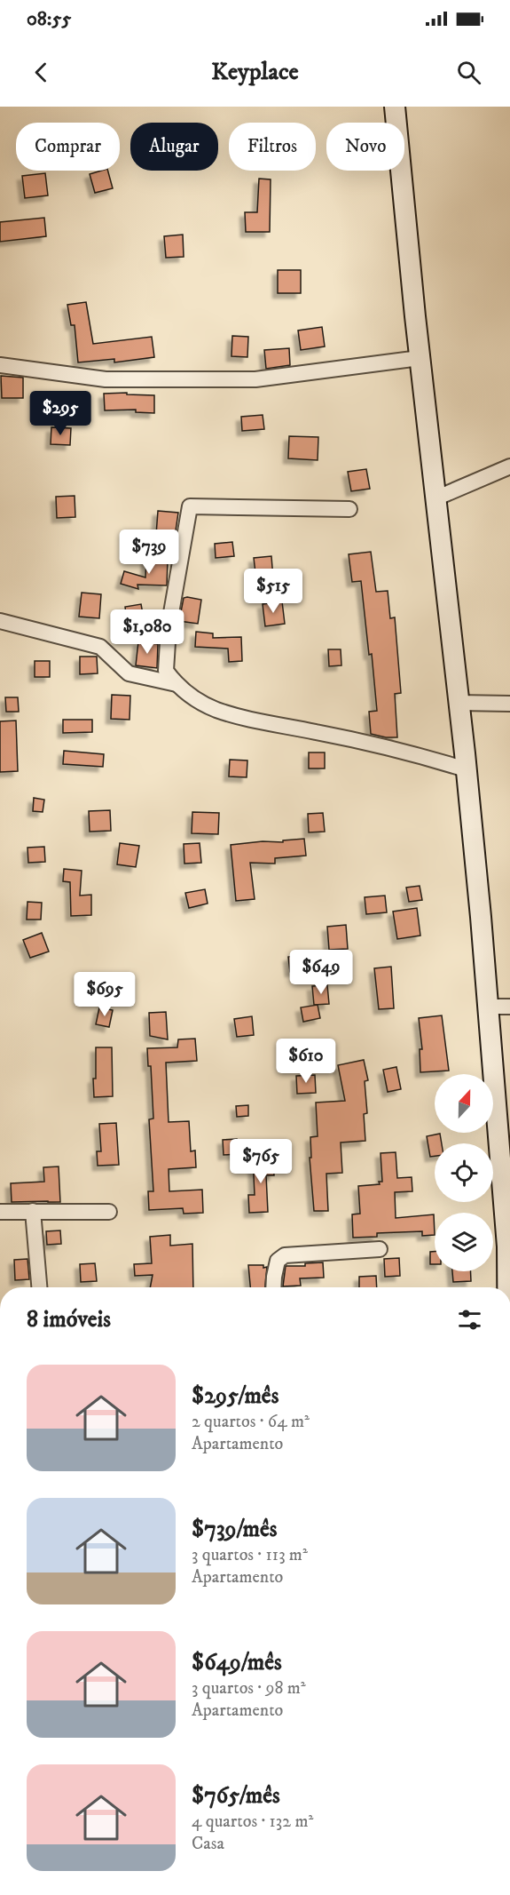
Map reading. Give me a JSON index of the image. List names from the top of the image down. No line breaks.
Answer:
{"north":"top","page":{"status":"08:55","header":"Keyplace","chip":["Comprar","Alugar","Filtros","Novo"],"price":["$295","$739","$515","$1,080","$649","$695","$610","$765"],"heading":"8 imóveis","list":[{"name":"$295/mês","note":"2 quartos · 64 m² · Apartamento"},{"name":"$739/mês","note":"3 quartos · 113 m² · Apartamento"},{"name":"$649/mês","note":"3 quartos · 98 m² · Apartamento"},{"name":"$765/mês","note":"4 quartos · 132 m² · Casa"}]}}
